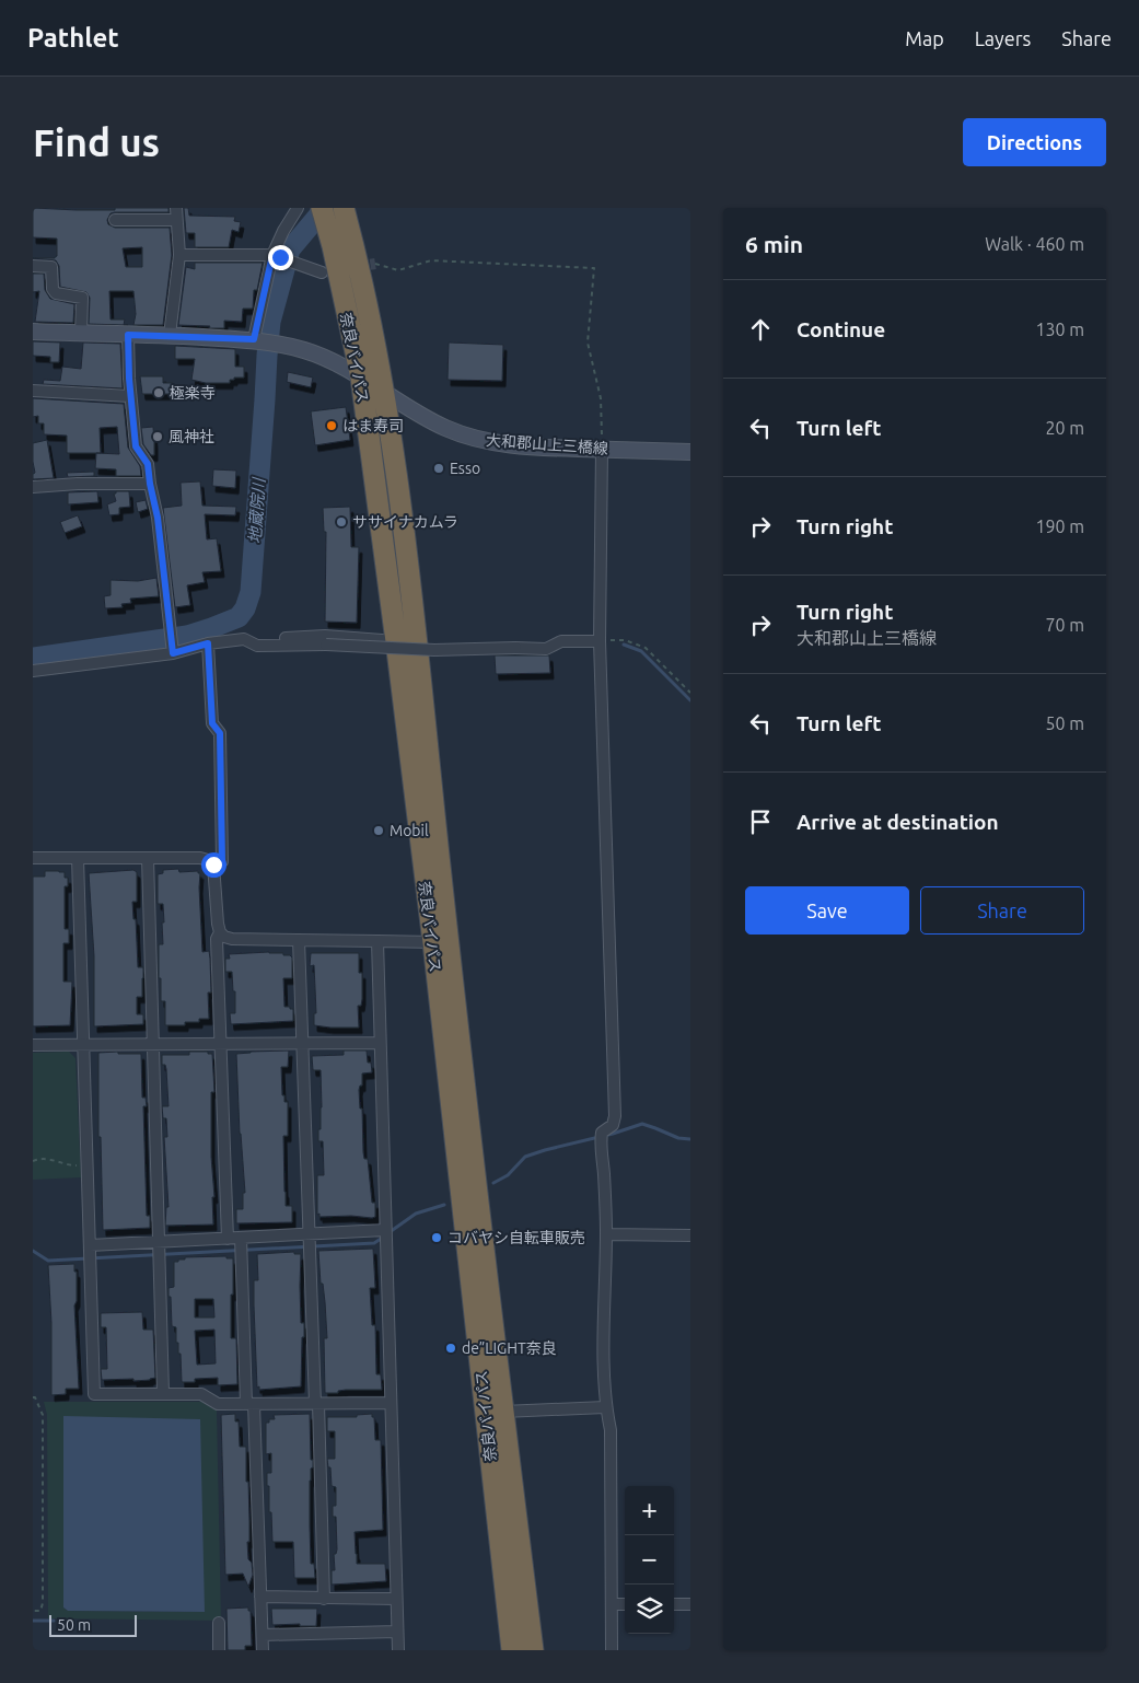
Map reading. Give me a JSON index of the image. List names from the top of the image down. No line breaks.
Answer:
{"streets":{"highway":["奈良バイパス"],"main road":["大和郡山上三橋線"]},"crossings":[["奈良バイパス","大和郡山上三橋線"]],"water":["地蔵院川"],"places":["極楽寺","はま寿司","風神社","Esso","ササイナカムラ","Mobil","コバヤシ自転車販売","de”LIGHT奈良"],"scale_bar":"50 m","page":{"header":"Pathlet","nav":["Map","Layers","Share"],"buttons":["Directions",["Save","Share"]],"title":"Find us","heading":["6 min","Walk · 460 m"],"list":[["Continue","130 m"],["Turn left","20 m"],["Turn right","190 m"],["Turn right","大和郡山上三橋線","70 m"],["Turn left","50 m"],"Arrive at destination"],"map_buttons":["+","−"],"scale":"50 m"}}
